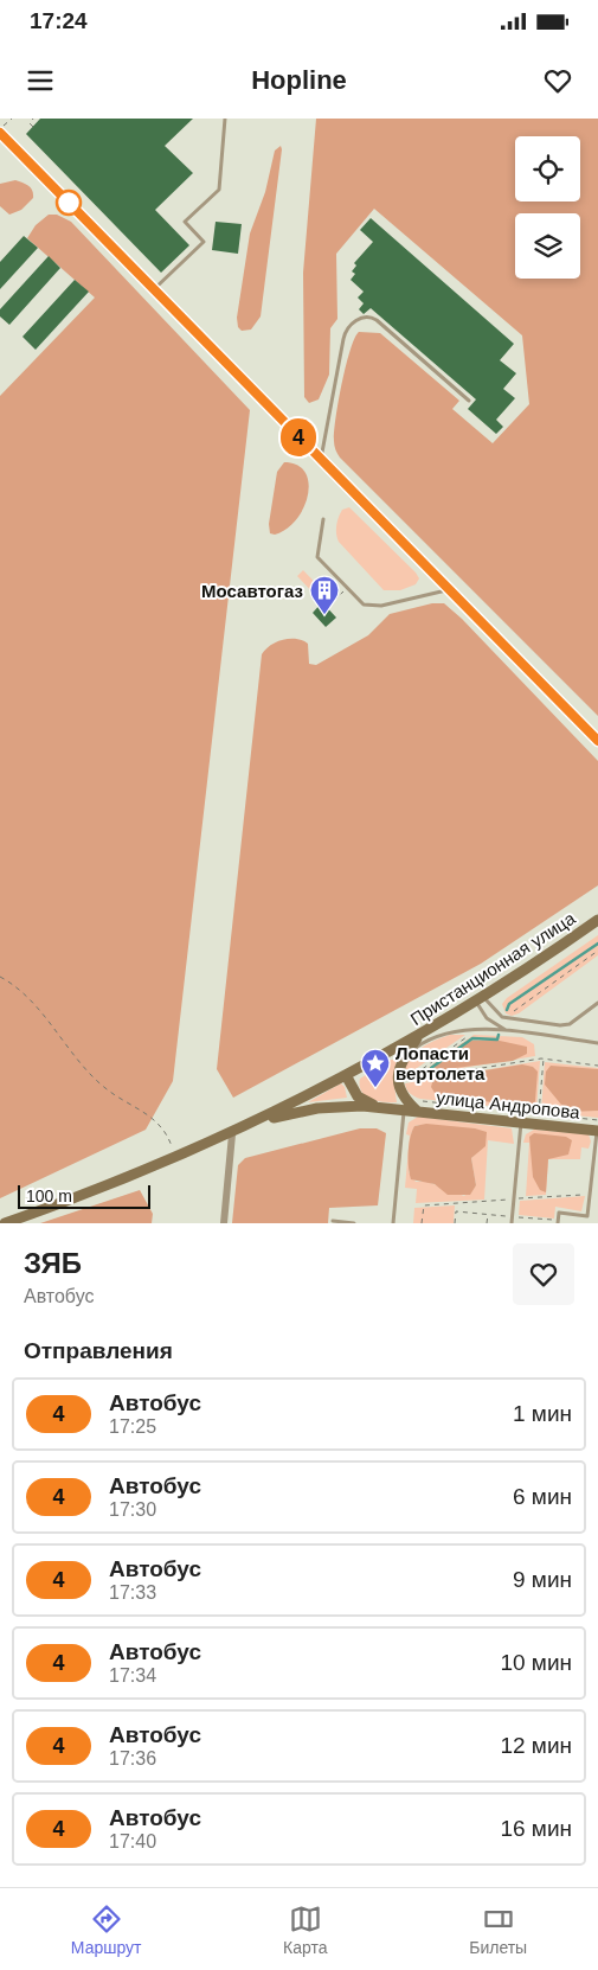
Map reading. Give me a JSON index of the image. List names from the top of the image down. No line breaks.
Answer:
{"streets":{"main road":["Пристанционная улица","улица Андропова"]},"crossings":[["Пристанционная улица","улица Андропова"]],"places":{"building":["Мосавтогаз"],"place":["Лопасти вертолета"]},"lines":["bus line 4"],"scale_bar":"100 m","page":{"status":"17:24","header":"Hopline","on_map":"4","scale":"100 m","heading":[["ЗЯБ","Автобус"],"Отправления"],"list":[{"mark":"4","name":"Автобус","note":"17:25","value":"1 мин"},{"mark":"4","name":"Автобус","note":"17:30","value":"6 мин"},{"mark":"4","name":"Автобус","note":"17:33","value":"9 мин"},{"mark":"4","name":"Автобус","note":"17:34","value":"10 мин"},{"mark":"4","name":"Автобус","note":"17:36","value":"12 мин"},{"mark":"4","name":"Автобус","note":"17:40","value":"16 мин"}],"tabs":["Маршрут","Карта","Билеты"]}}
